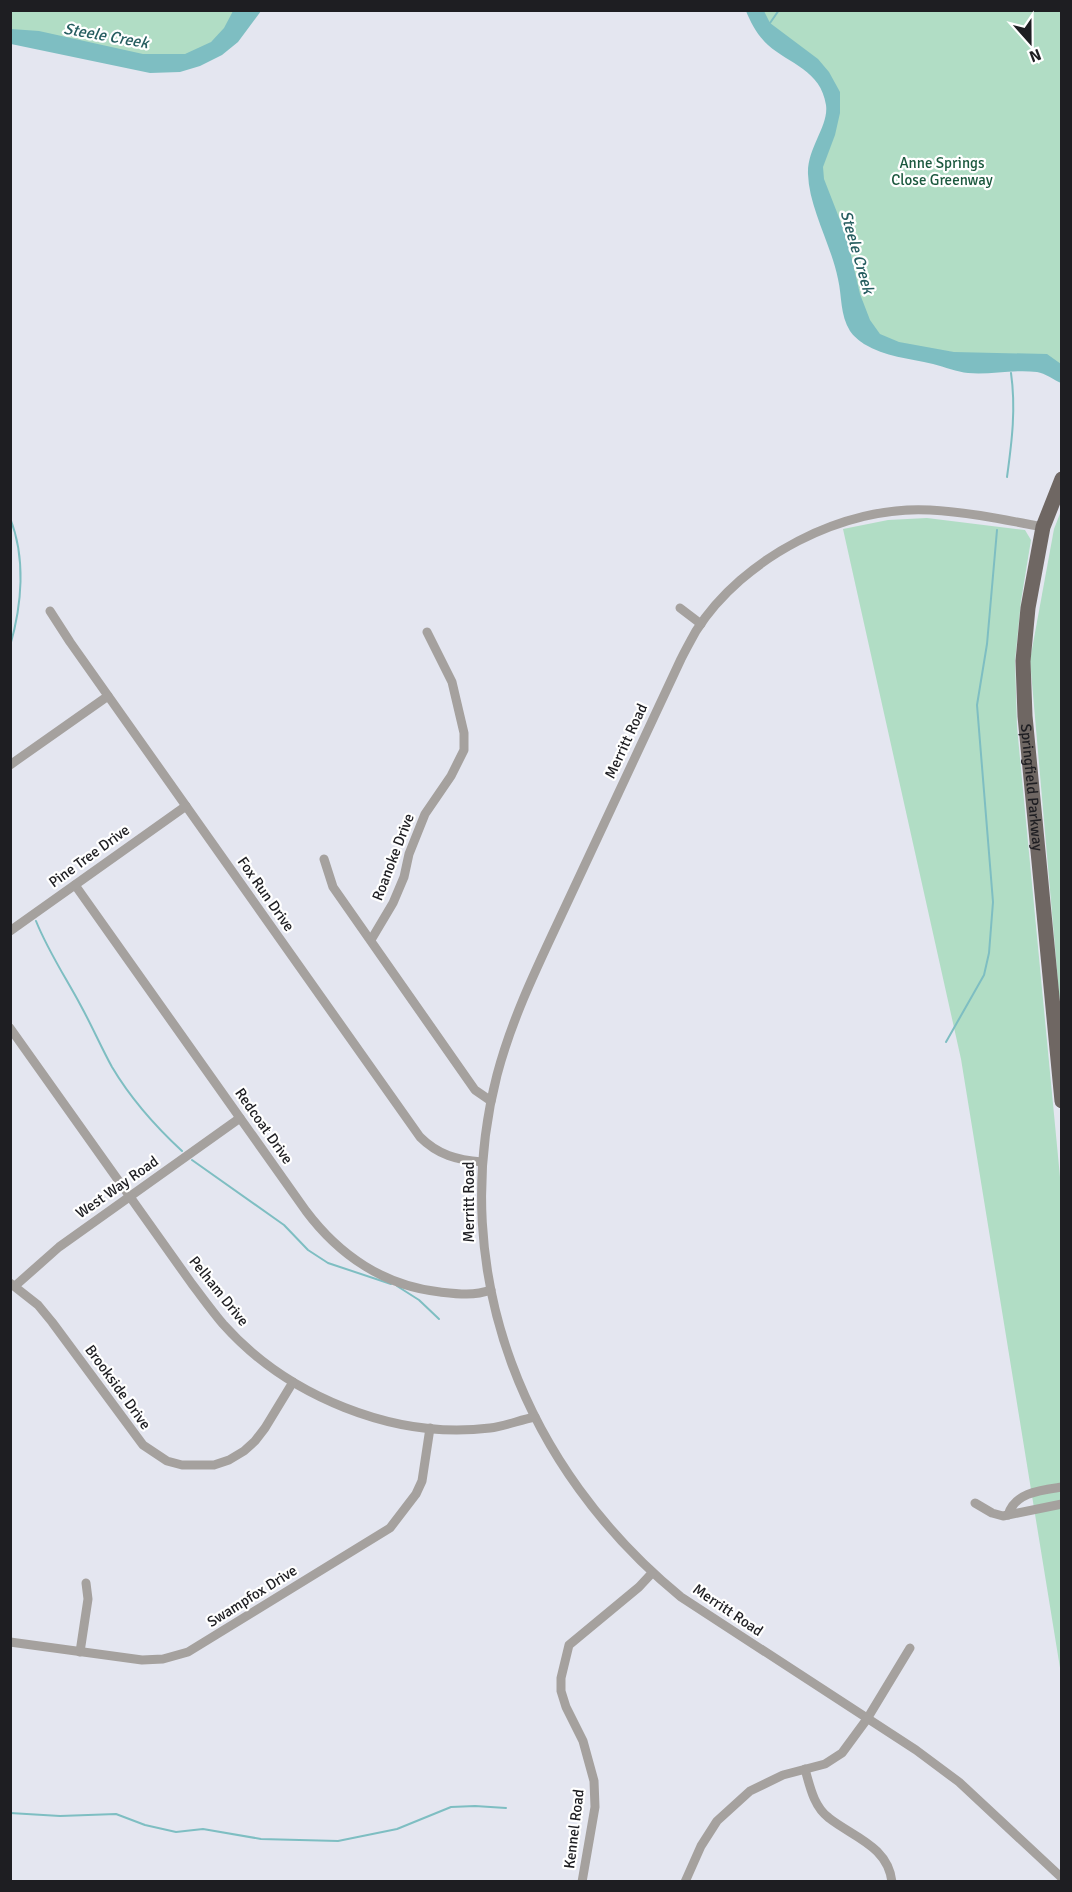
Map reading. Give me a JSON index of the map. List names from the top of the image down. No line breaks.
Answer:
{"streets":{"main road":["Springfield Parkway"],"street":["Merritt Road","Pine Tree Drive","Roanoke Drive","Fox Run Drive","Redcoat Drive","West Way Road","Pelham Drive","Brookside Drive","Swampfox Drive","Kennel Road"]},"crossings":[["Merritt Road","Springfield Parkway"],["Merritt Road","Fox Run Drive"],["Merritt Road","Redcoat Drive"],["Merritt Road","Pelham Drive"],["Merritt Road","Kennel Road"],["Pine Tree Drive","Fox Run Drive"],["Pine Tree Drive","Redcoat Drive"],["Redcoat Drive","West Way Road"],["West Way Road","Pelham Drive"],["West Way Road","Brookside Drive"],["Pelham Drive","Brookside Drive"],["Pelham Drive","Swampfox Drive"]],"water":["Steele Creek"],"parks":["Anne Springs Close Greenway"],"north":"bottom"}
